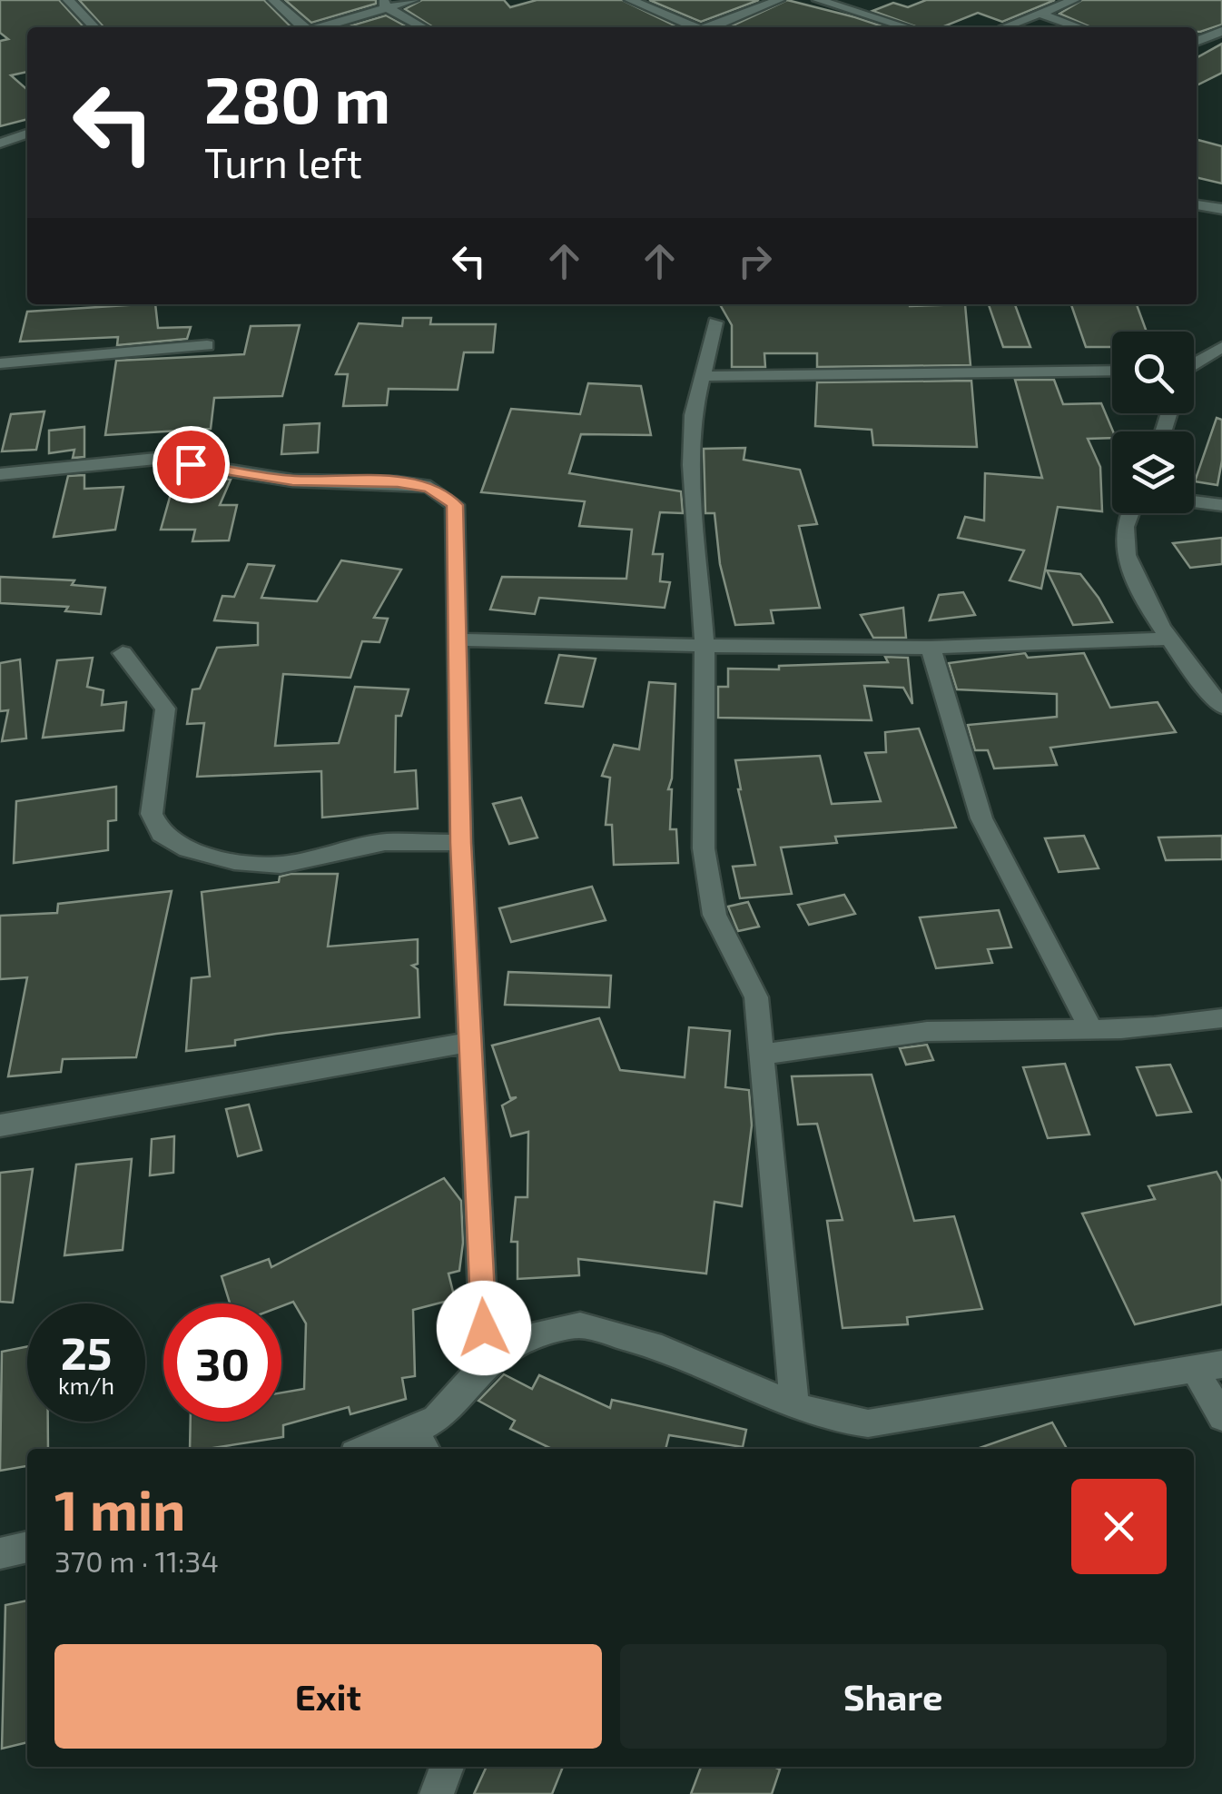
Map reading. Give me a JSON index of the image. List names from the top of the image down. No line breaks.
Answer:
{"page":{"turn":["280 m","Turn left"],"speed":"25 km/h","limit":"30","heading":["1 min","370 m · 11:34"],"buttons":["Exit","Share"]}}
